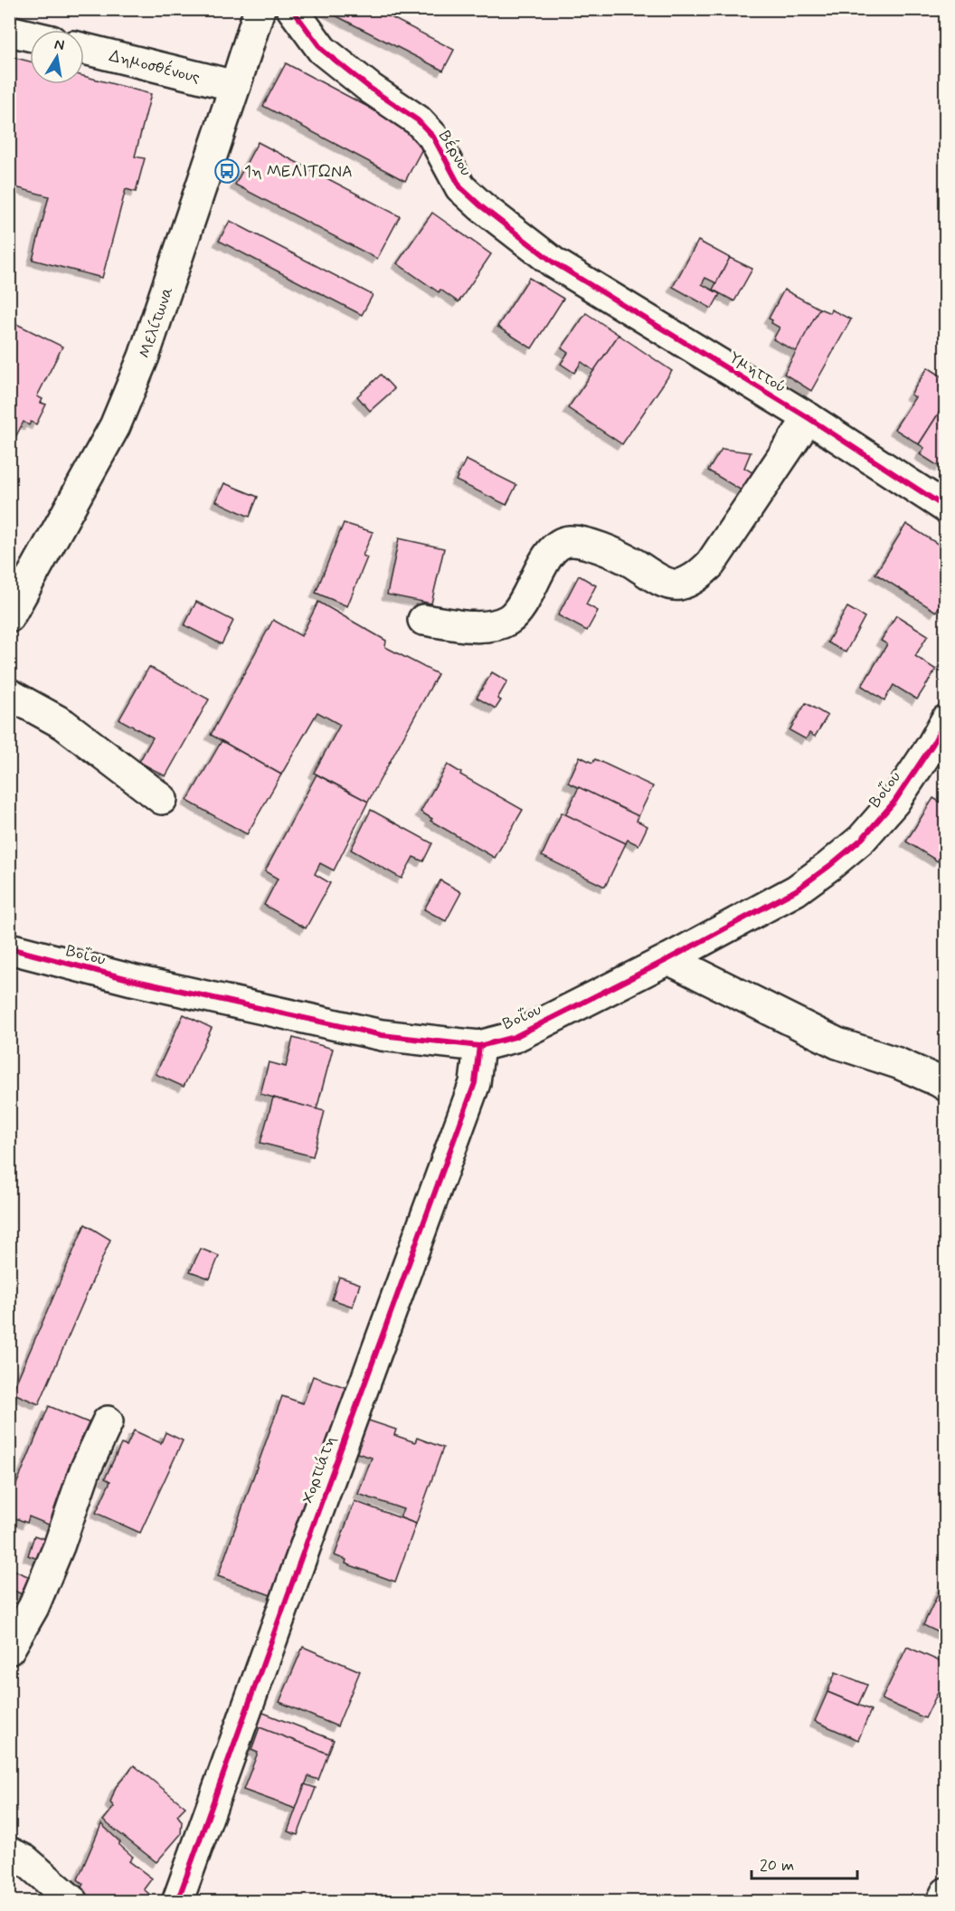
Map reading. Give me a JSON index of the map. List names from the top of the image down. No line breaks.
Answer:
{"streets":{"street":["Δημοσθένους","Βέρνου","Μελίτωνα","Υμηττού","Βοΐου","Χορτιάτη"]},"crossings":[["Δημοσθένους","Μελίτωνα"],["Βέρνου","Υμηττού"],["Βοΐου","Χορτιάτη"]],"places":{"bus stop":["1η ΜΕΛΙΤΩΝΑ"]},"scale_bar":"20 m","north":"top"}
